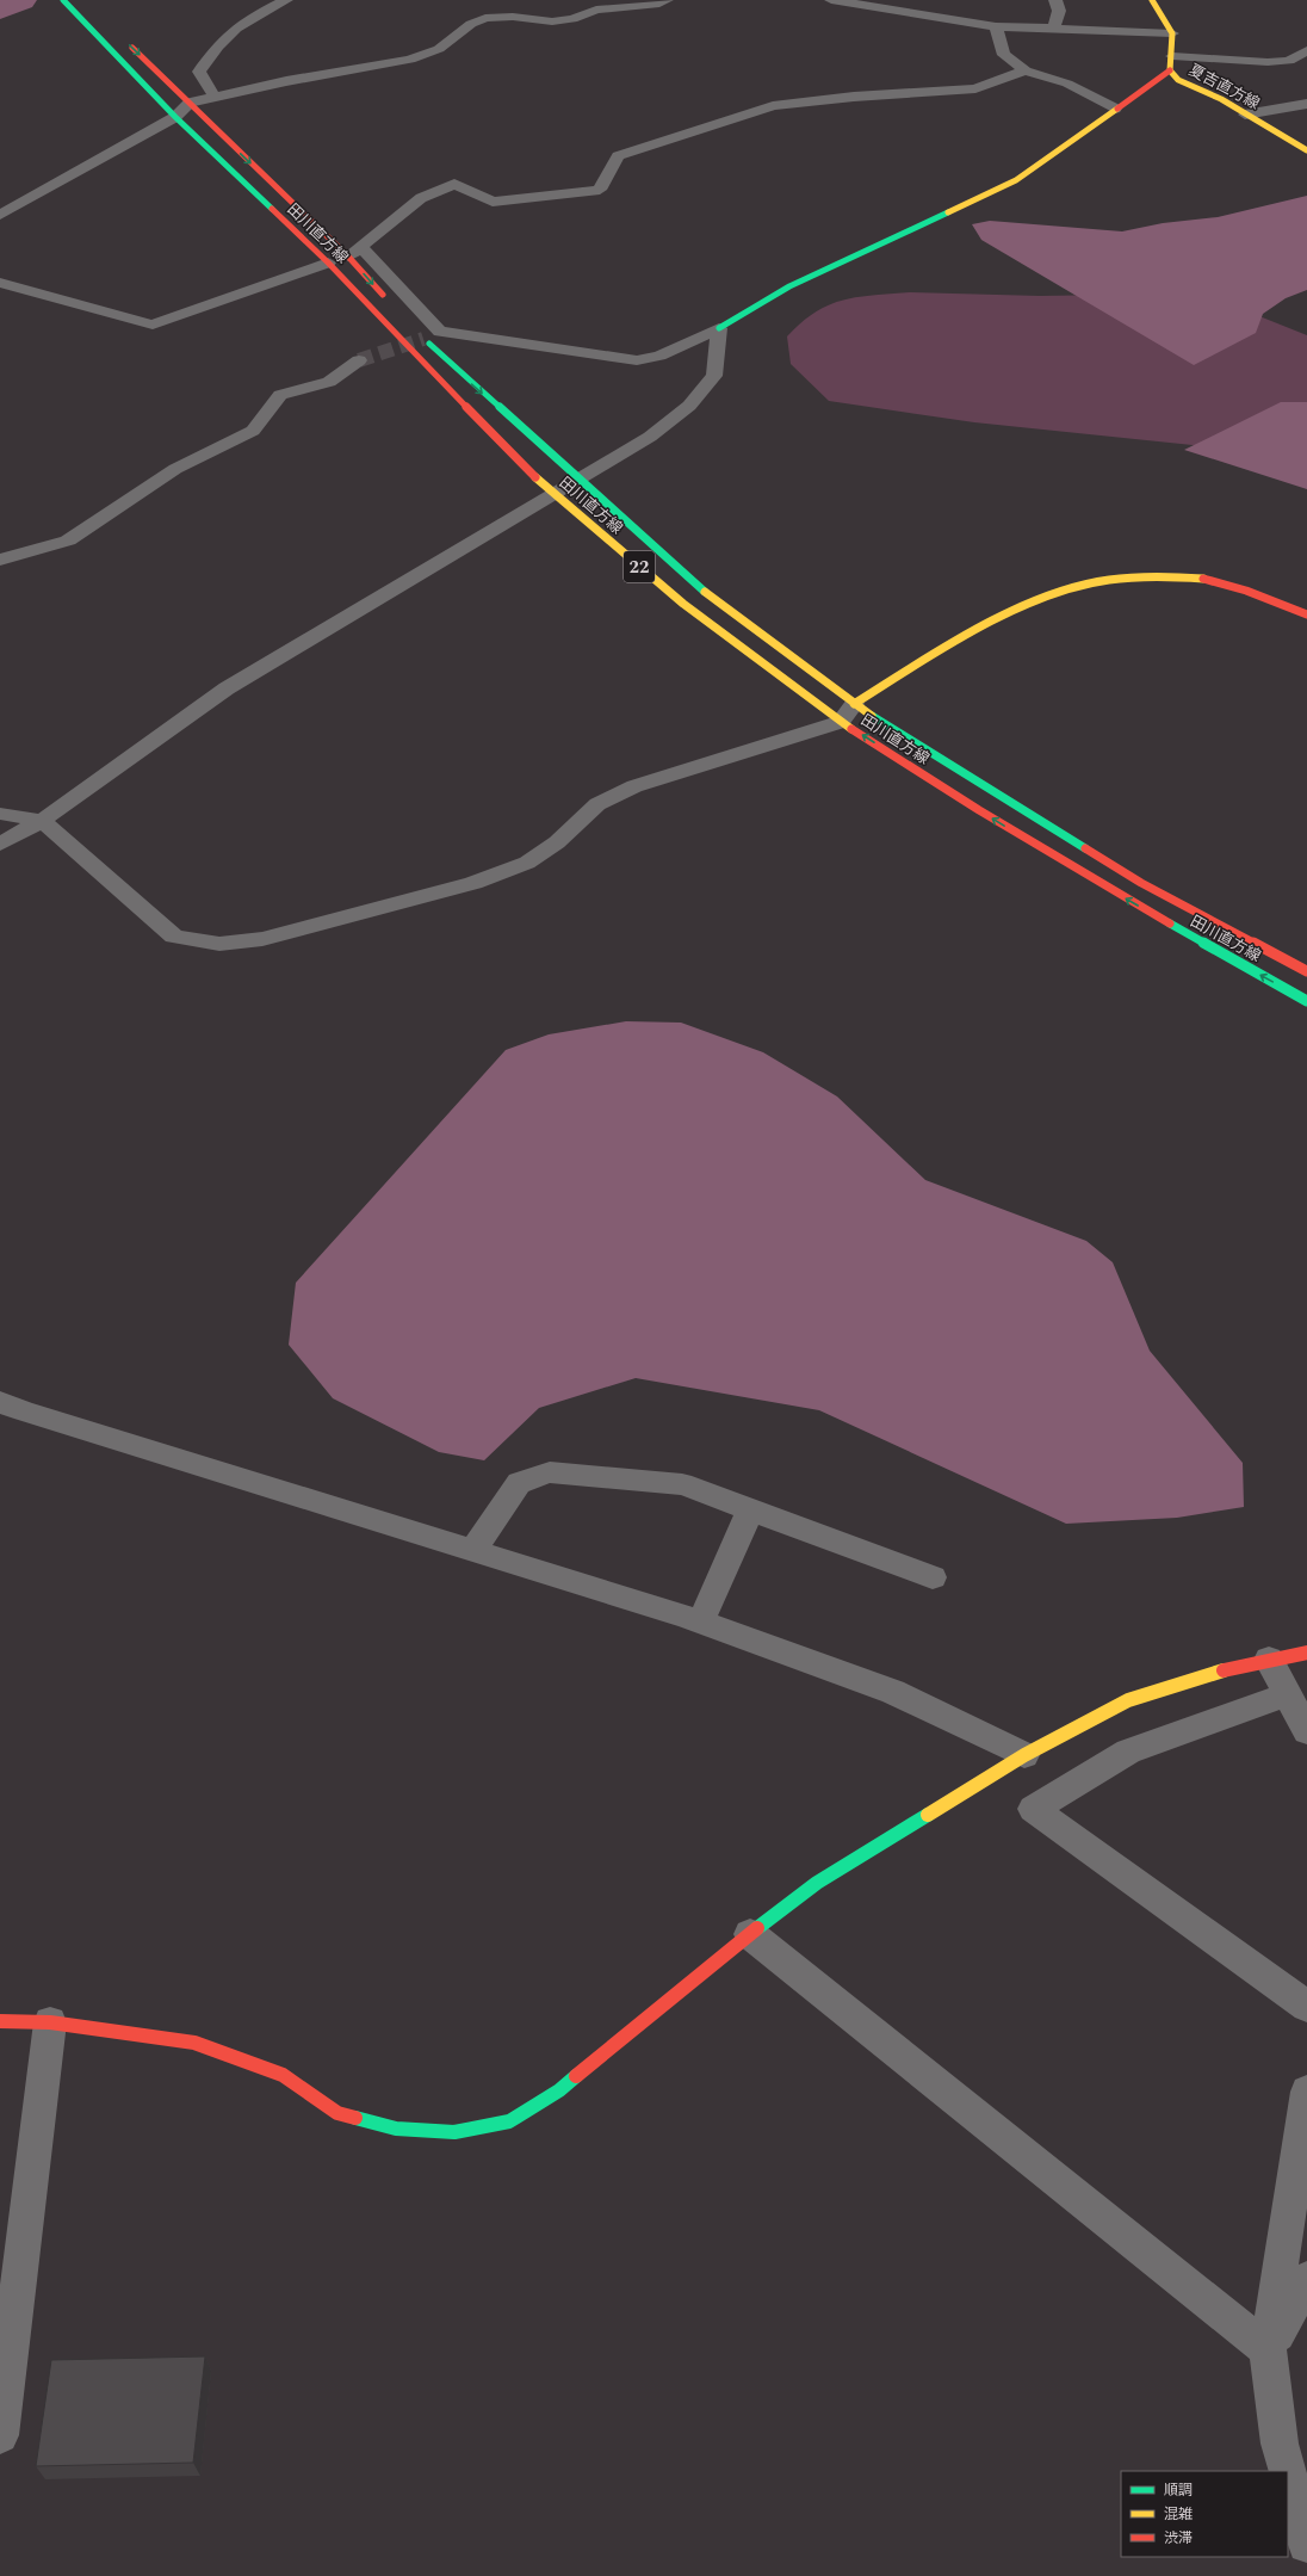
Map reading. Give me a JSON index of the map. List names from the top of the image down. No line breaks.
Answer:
{"streets":{"main road":["夏吉直方線","田川直方線","22"]},"legend":["順調","混雑","渋滞"]}
